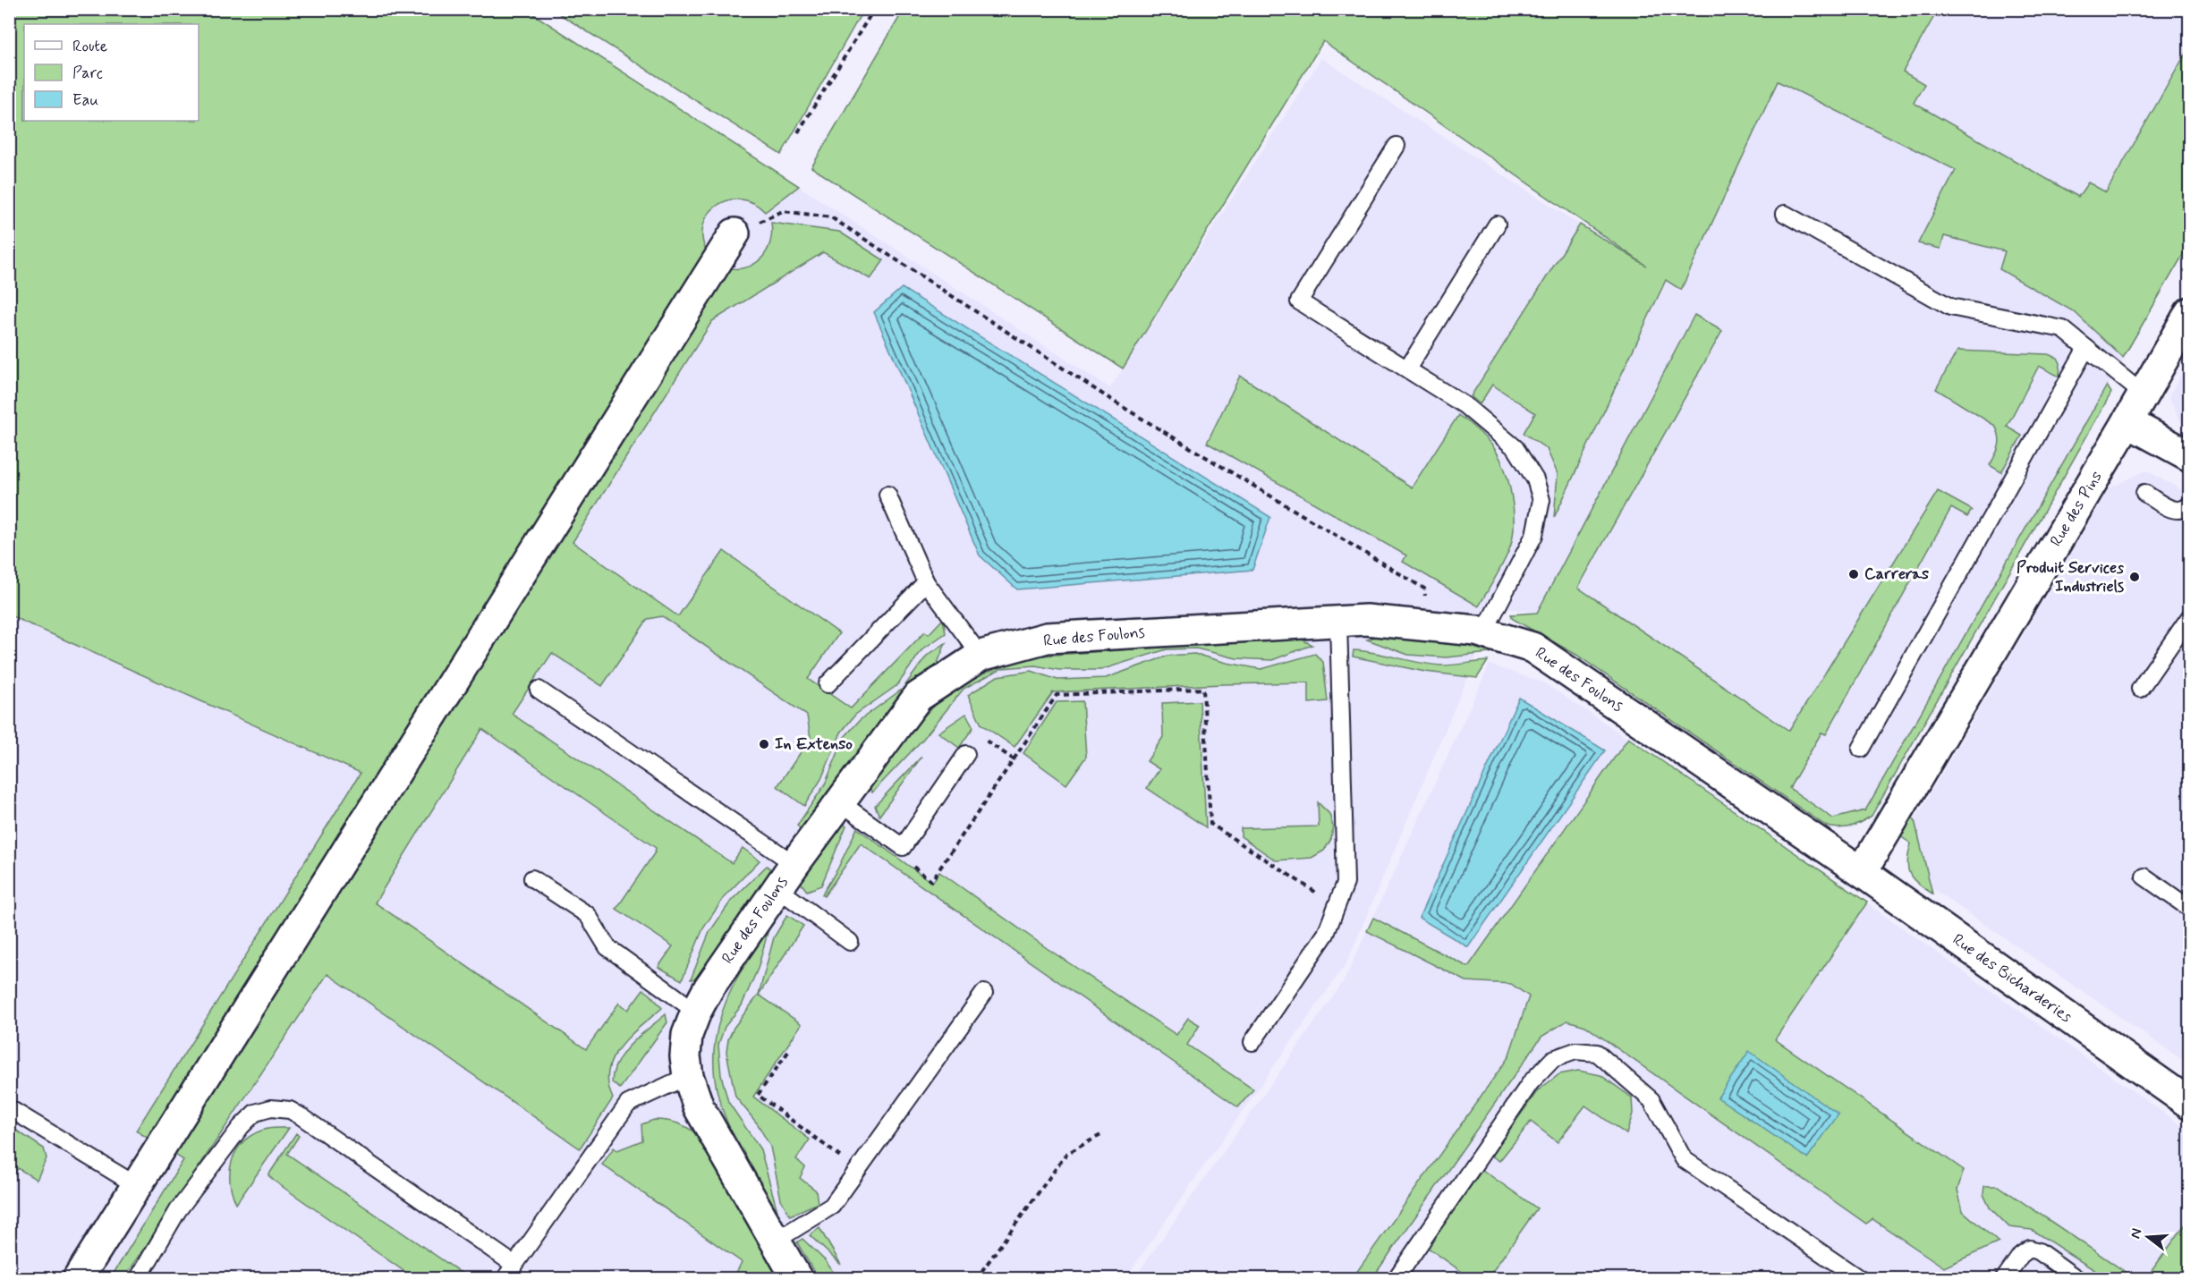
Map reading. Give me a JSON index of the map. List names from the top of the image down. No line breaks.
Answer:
{"streets":{"street":["Rue des Pins","Rue des Foulons","Rue des Bicharderies"]},"crossings":[["Rue des Pins","Rue des Foulons"],["Rue des Pins","Rue des Bicharderies"],["Rue des Foulons","Rue des Bicharderies"]],"places":["Carreras","Produit Services Industriels","In Extenso"],"legend":["Route","Parc","Eau"],"north":"left"}
